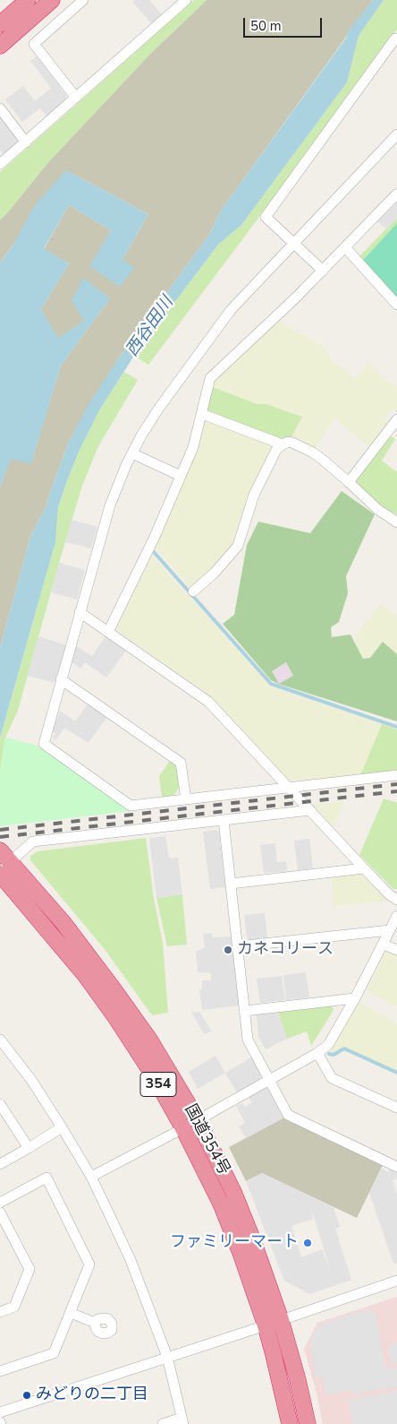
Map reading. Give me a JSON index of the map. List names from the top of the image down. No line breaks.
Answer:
{"streets":{"highway":["354","国道354号"]},"water":["西谷田川"],"places":["カネコリース","ファミリーマート","みどりの二丁目"],"scale_bar":"50 m"}
